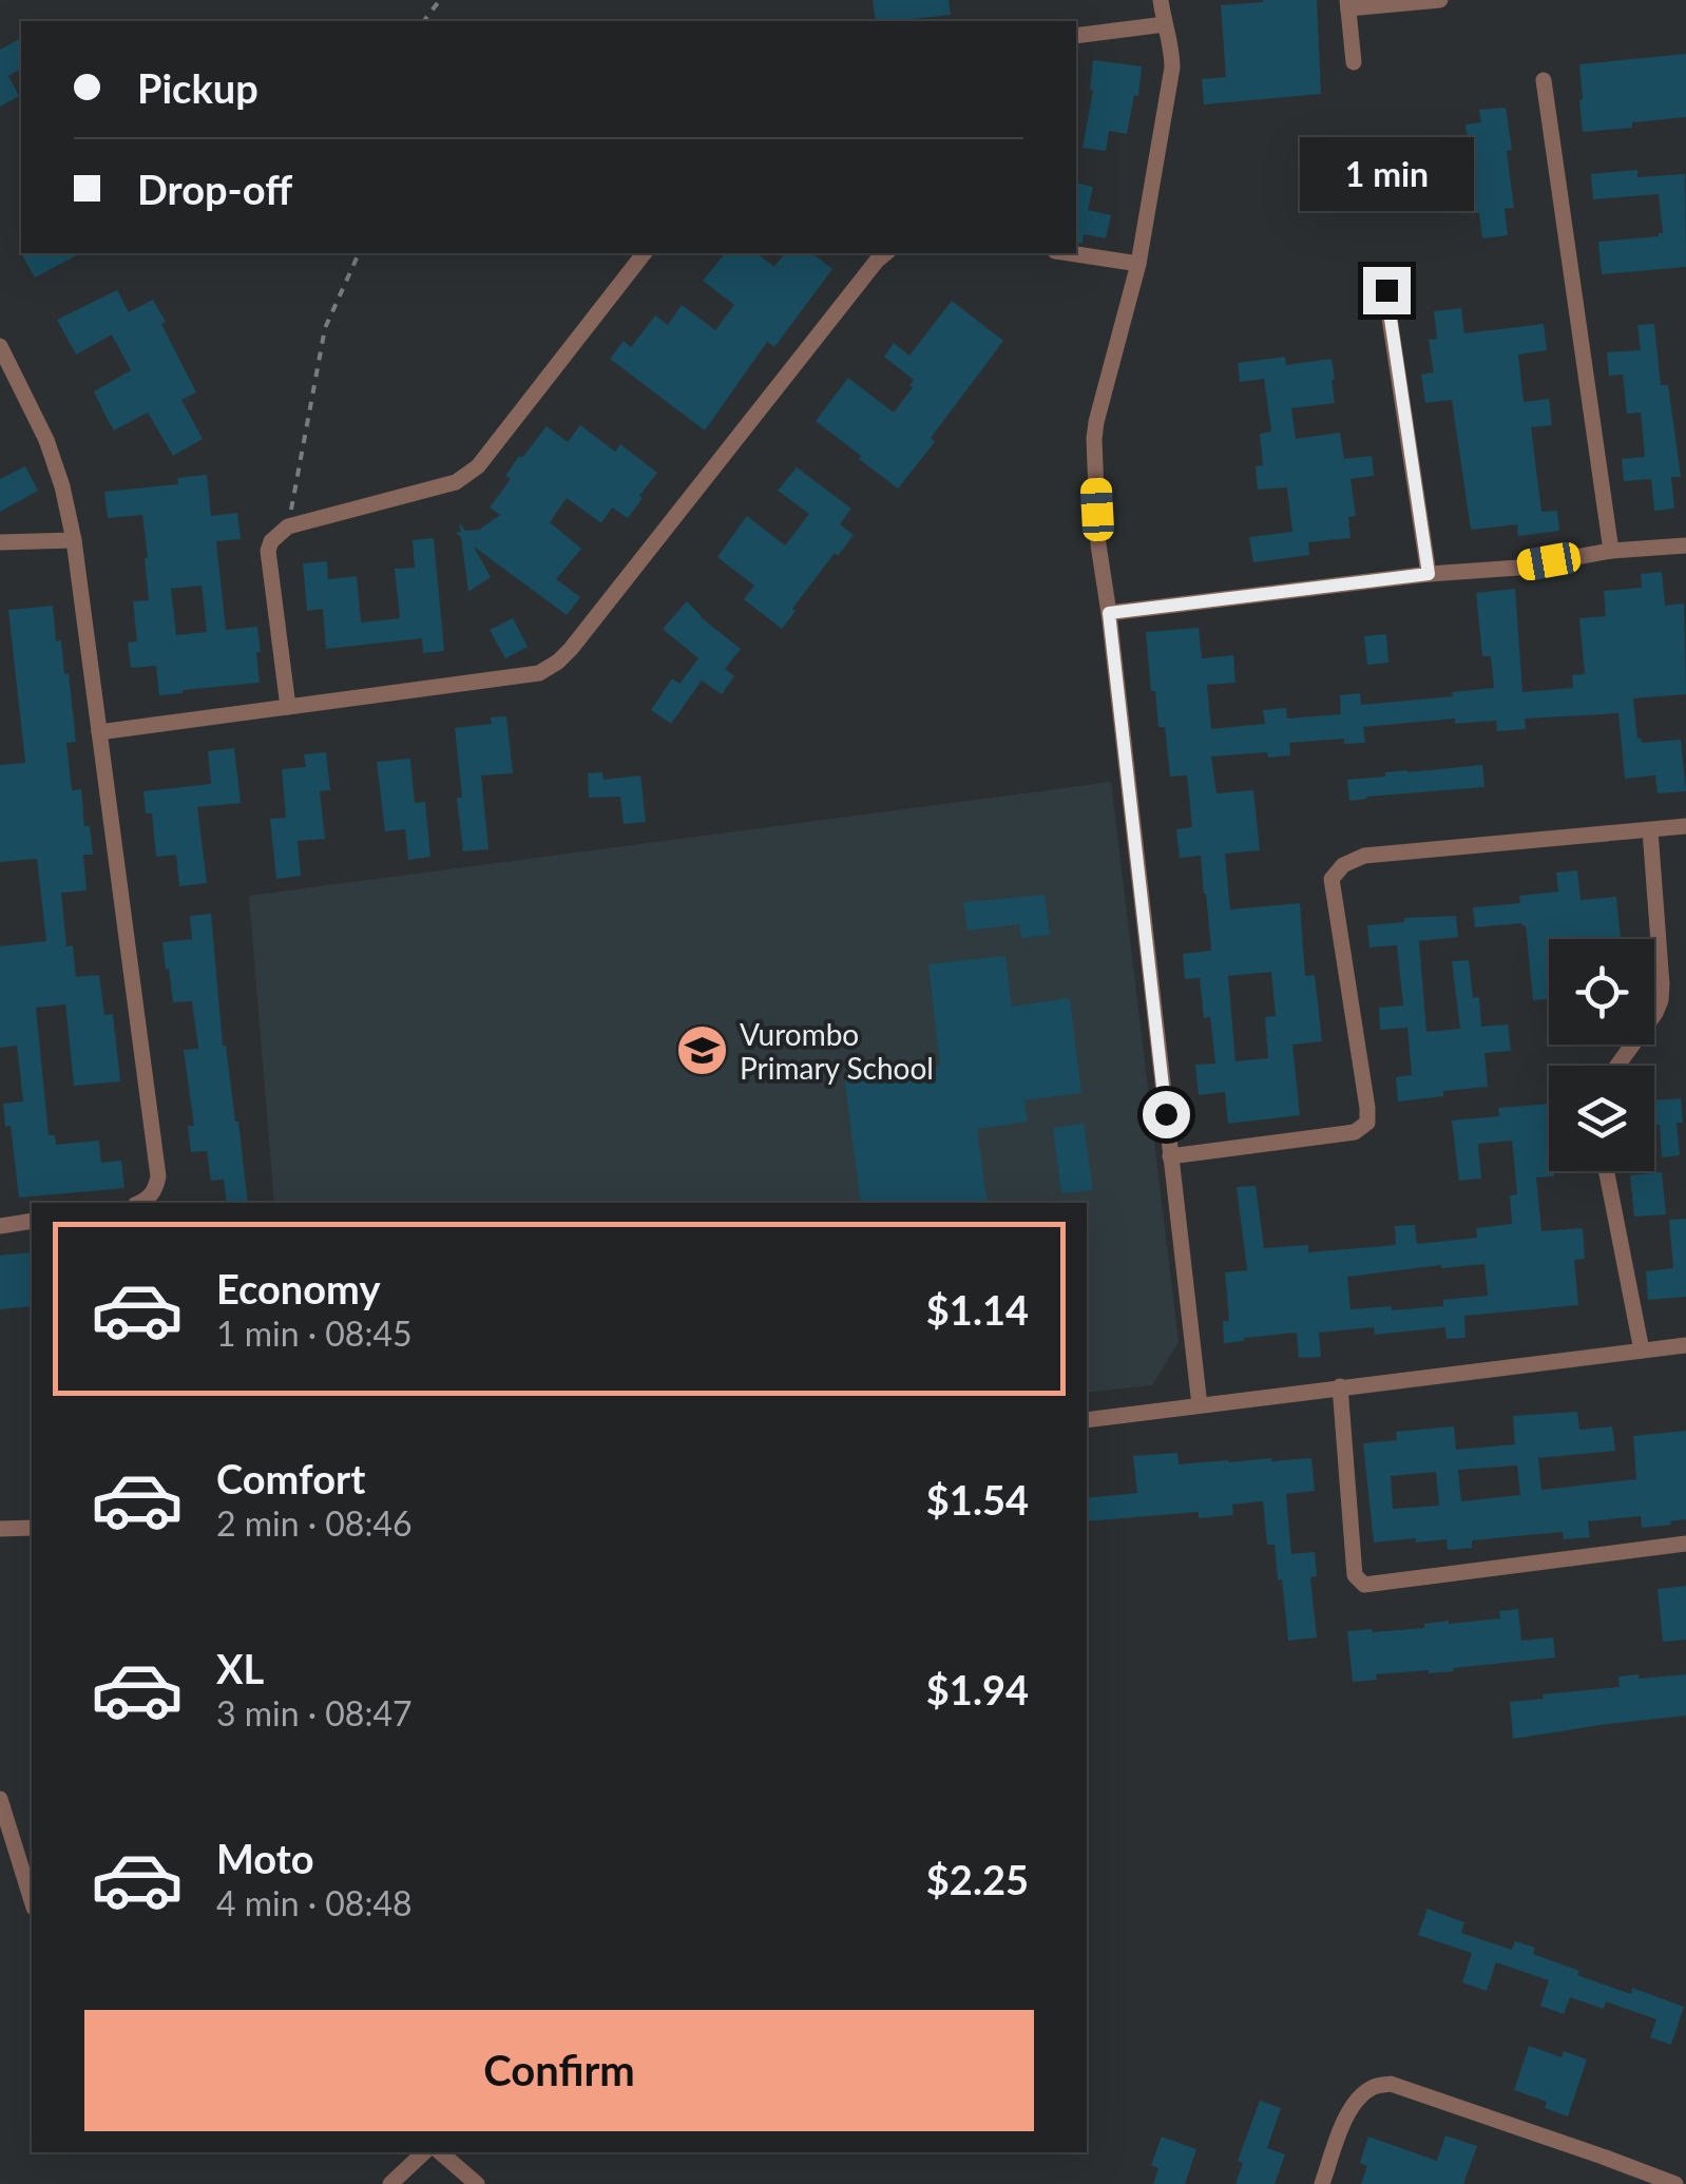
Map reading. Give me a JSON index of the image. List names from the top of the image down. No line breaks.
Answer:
{"places":{"school or university":["Vurombo Primary School"]},"page":{"banner":["Pickup","Drop-off"],"bubble":"1 min","list":[{"name":"Economy","note":"1 min · 08:45","value":"$1.14"},{"name":"Comfort","note":"2 min · 08:46","value":"$1.54"},{"name":"XL","note":"3 min · 08:47","value":"$1.94"},{"name":"Moto","note":"4 min · 08:48","value":"$2.25"}],"buttons":"Confirm"}}
